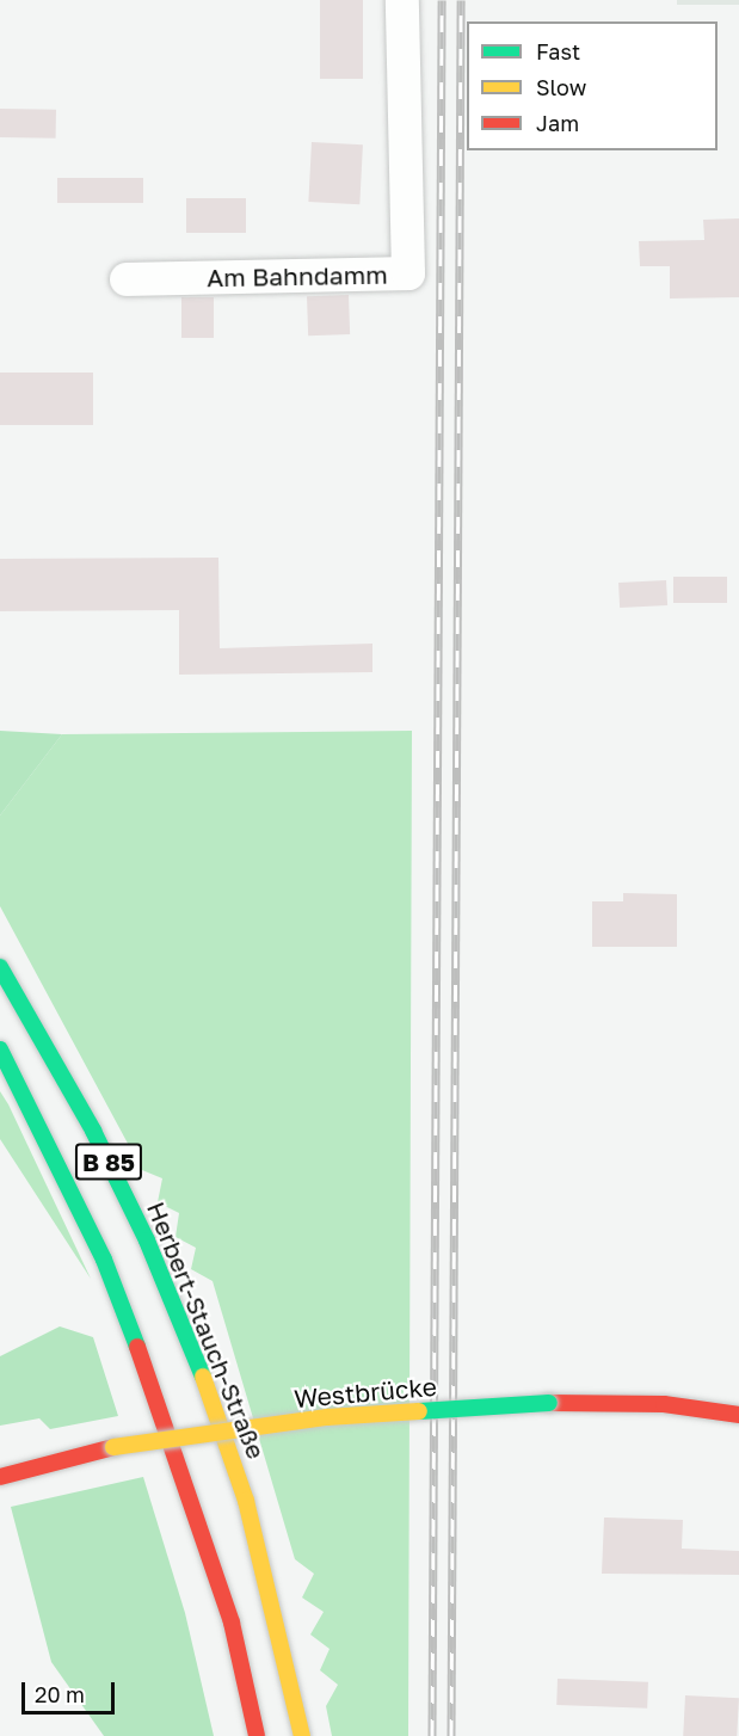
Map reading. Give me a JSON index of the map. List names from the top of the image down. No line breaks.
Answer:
{"streets":{"main road":["B 85","Herbert-Stauch-Straße","Westbrücke"],"street":["Am Bahndamm"]},"legend":["Fast","Slow","Jam"],"scale_bar":"20 m"}
